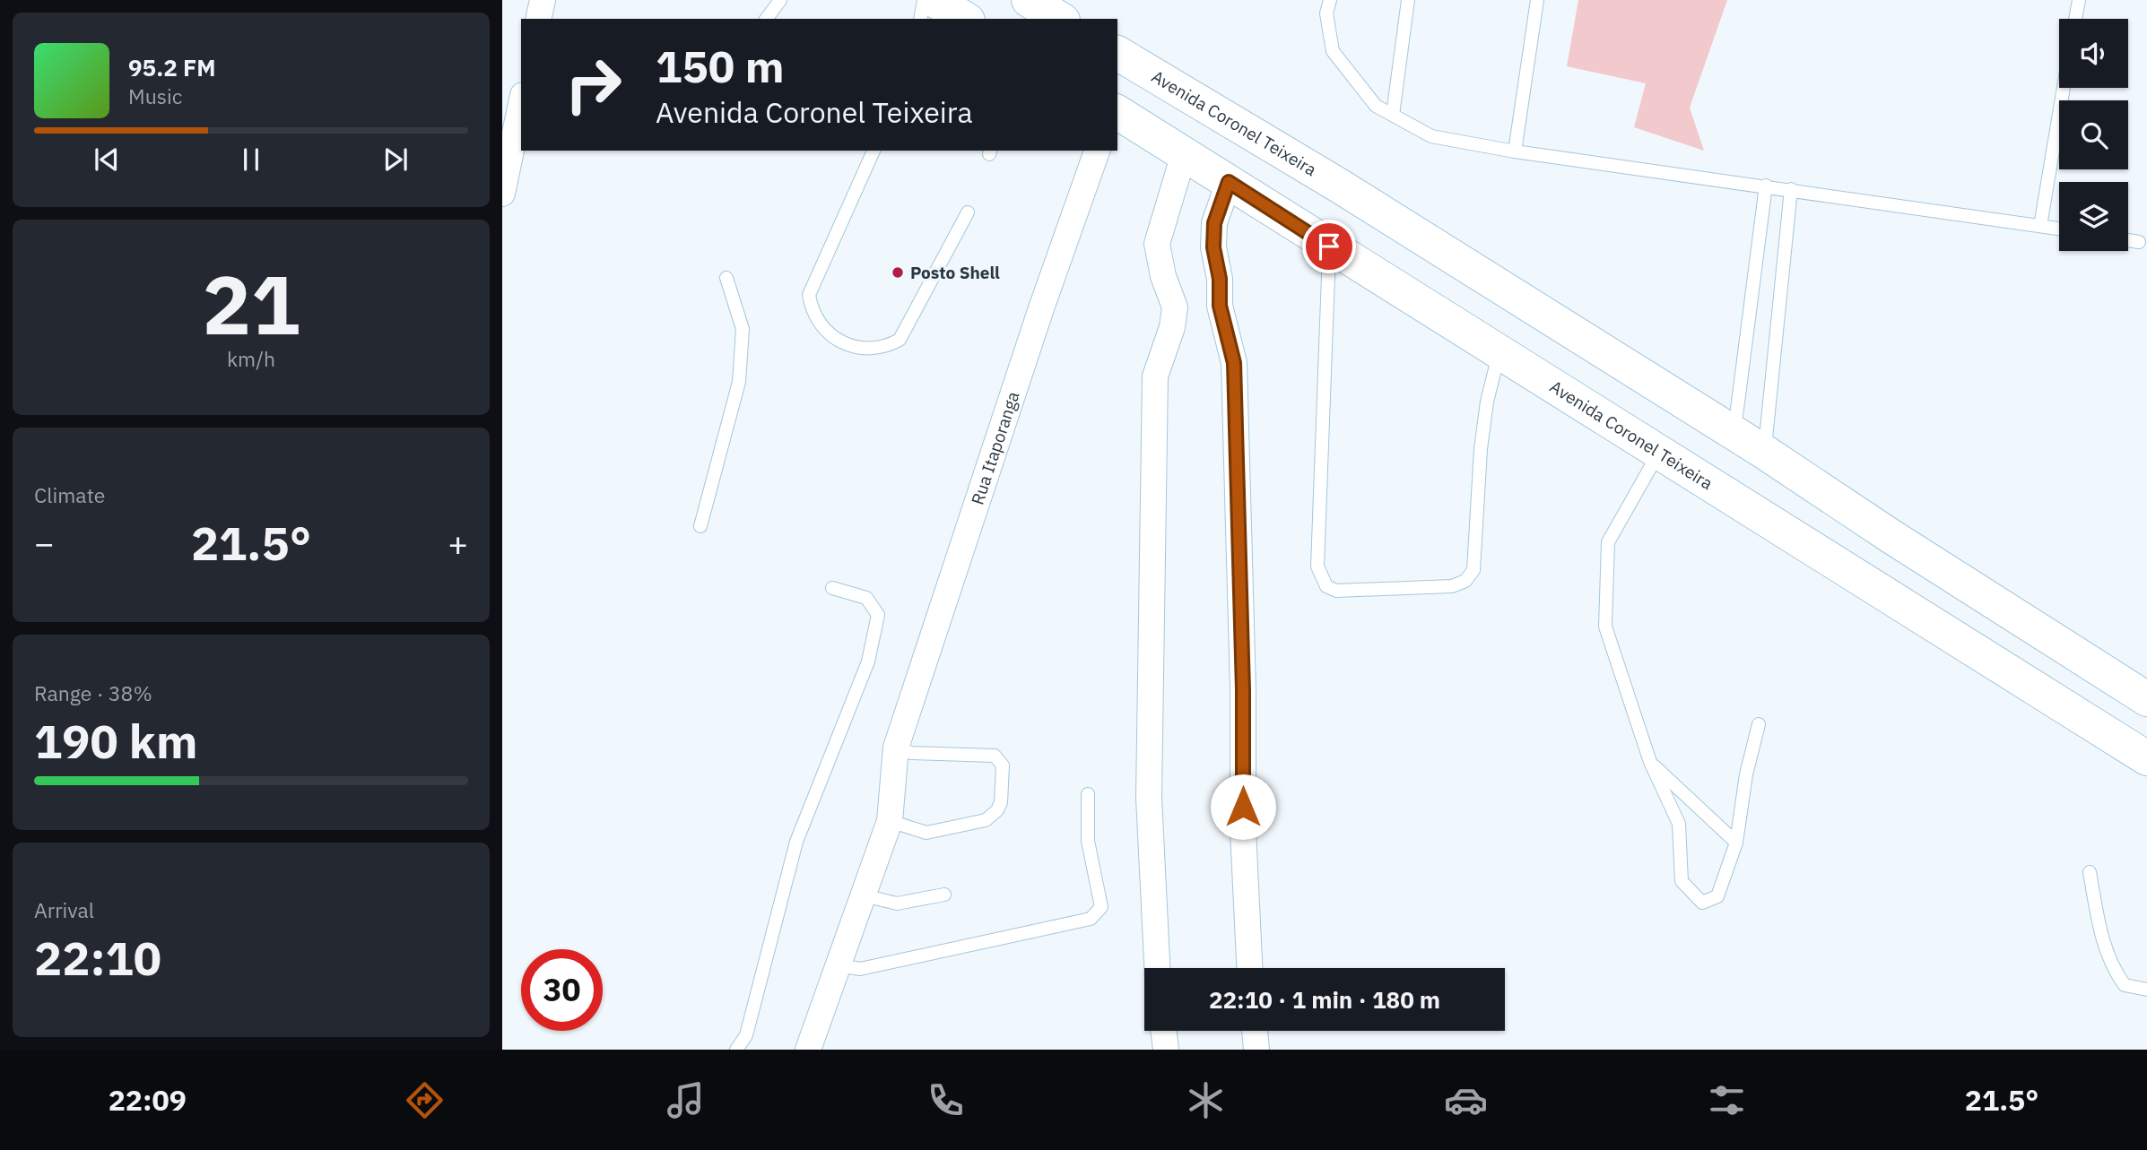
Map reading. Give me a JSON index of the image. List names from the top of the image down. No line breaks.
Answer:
{"streets":{"highway":["Avenida Coronel Teixeira"],"street":["Rua Itaporanga"]},"places":["Posto Shell"],"page":{"turn":["150 m","Avenida Coronel Teixeira"],"song":["95.2 FM","Music"],"tile":[["21","km/h"],"Climate",["Range · 38%","190 km"],["Arrival","22:10"]],"heat":["−","21.5°","+"],"limit":"30","trip":"22:10 · 1 min · 180 m","tabs":["22:09","21.5°"]}}
